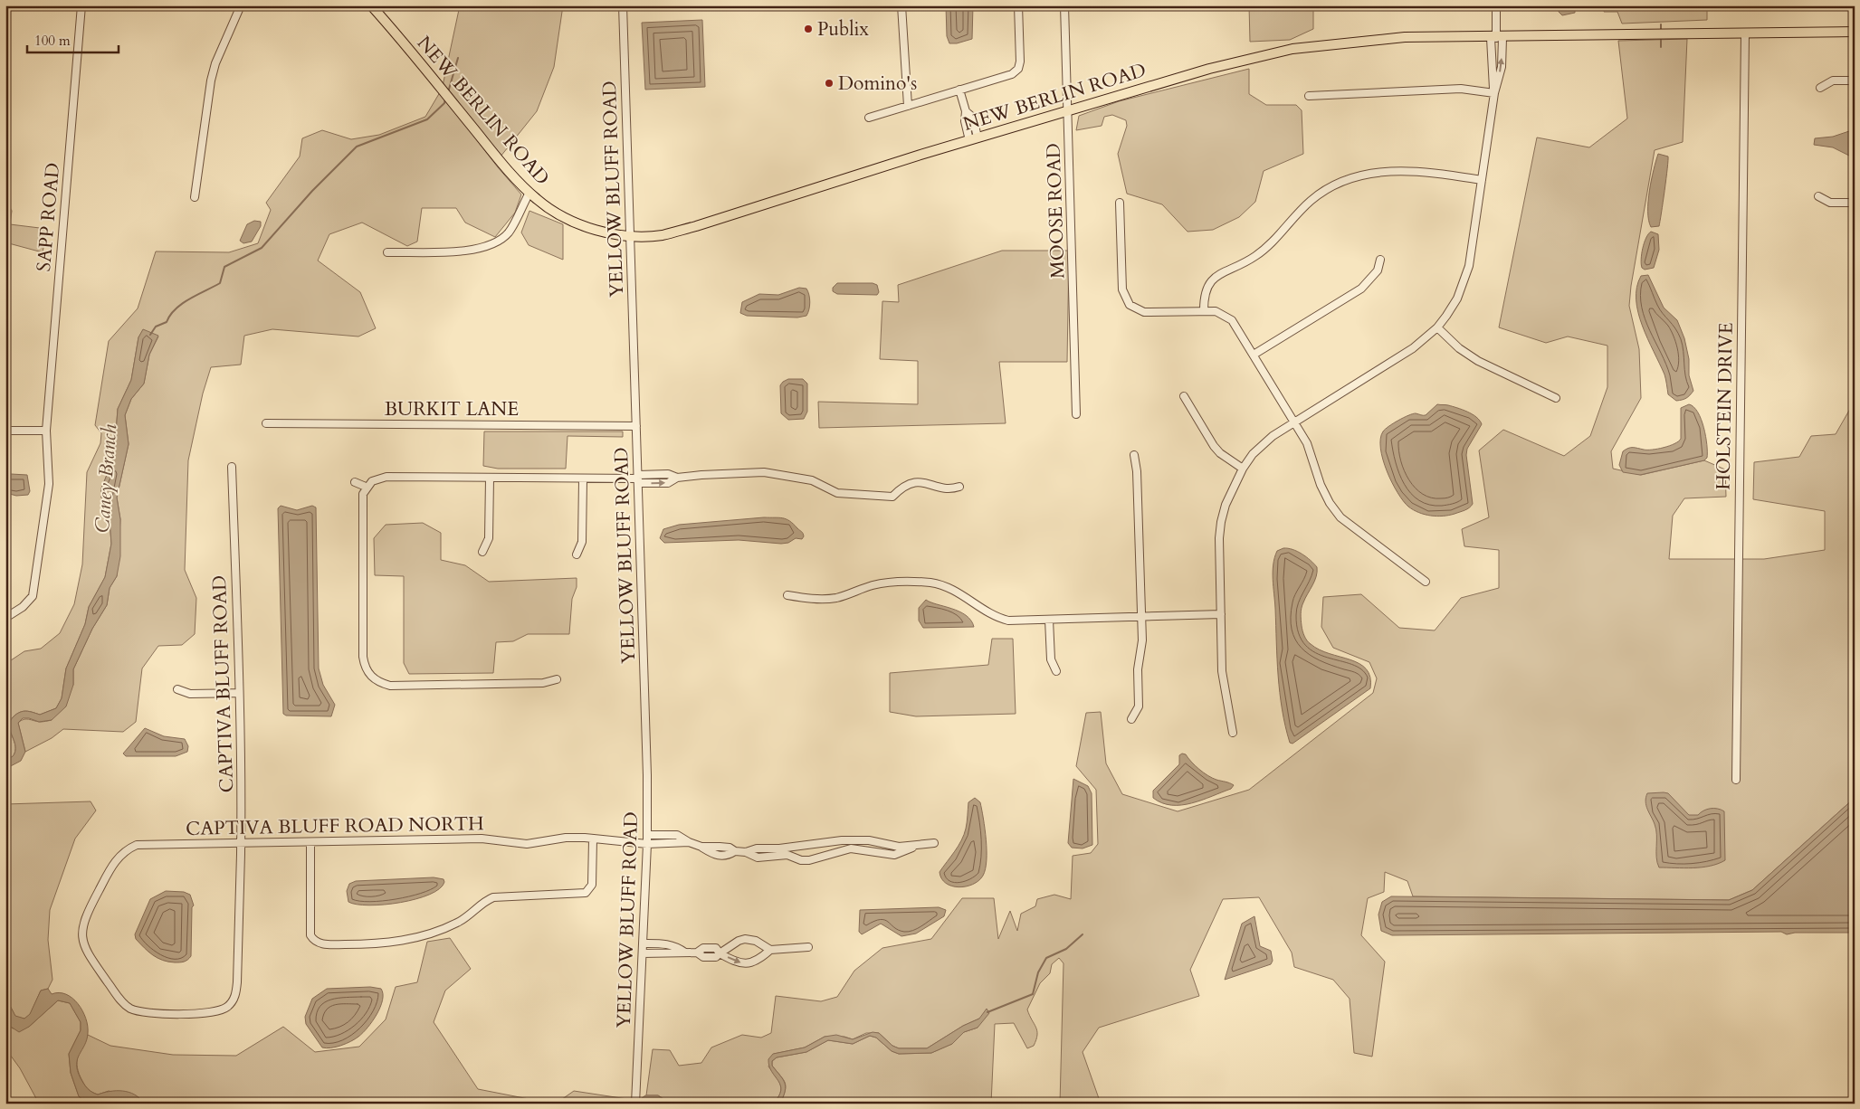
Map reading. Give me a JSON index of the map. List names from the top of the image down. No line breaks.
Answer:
{"streets":{"main road":["NEW BERLIN ROAD"],"street":["YELLOW BLUFF ROAD","MOOSE ROAD","SAPP ROAD","HOLSTEIN DRIVE","BURKIT LANE","CAPTIVA BLUFF ROAD","CAPTIVA BLUFF ROAD NORTH"]},"crossings":[["NEW BERLIN ROAD","YELLOW BLUFF ROAD"],["NEW BERLIN ROAD","MOOSE ROAD"],["NEW BERLIN ROAD","HOLSTEIN DRIVE"],["YELLOW BLUFF ROAD","BURKIT LANE"],["YELLOW BLUFF ROAD","CAPTIVA BLUFF ROAD NORTH"],["CAPTIVA BLUFF ROAD","CAPTIVA BLUFF ROAD NORTH"]],"water":["Caney Branch"],"places":["Publix","Domino's"],"scale_bar":"100 m"}
